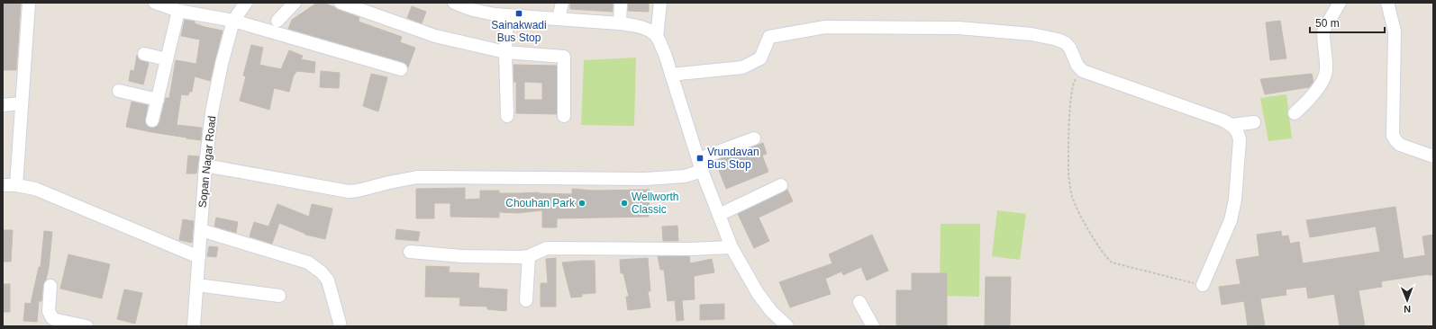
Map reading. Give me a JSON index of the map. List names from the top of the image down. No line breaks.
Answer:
{"streets":{"street":["Sopan Nagar Road"]},"places":{"transit":["Sainakwadi Bus Stop","Vrundavan Bus Stop"],"other":["Chouhan Park","Wellworth Classic"]},"scale_bar":"50 m","north":"bottom"}
